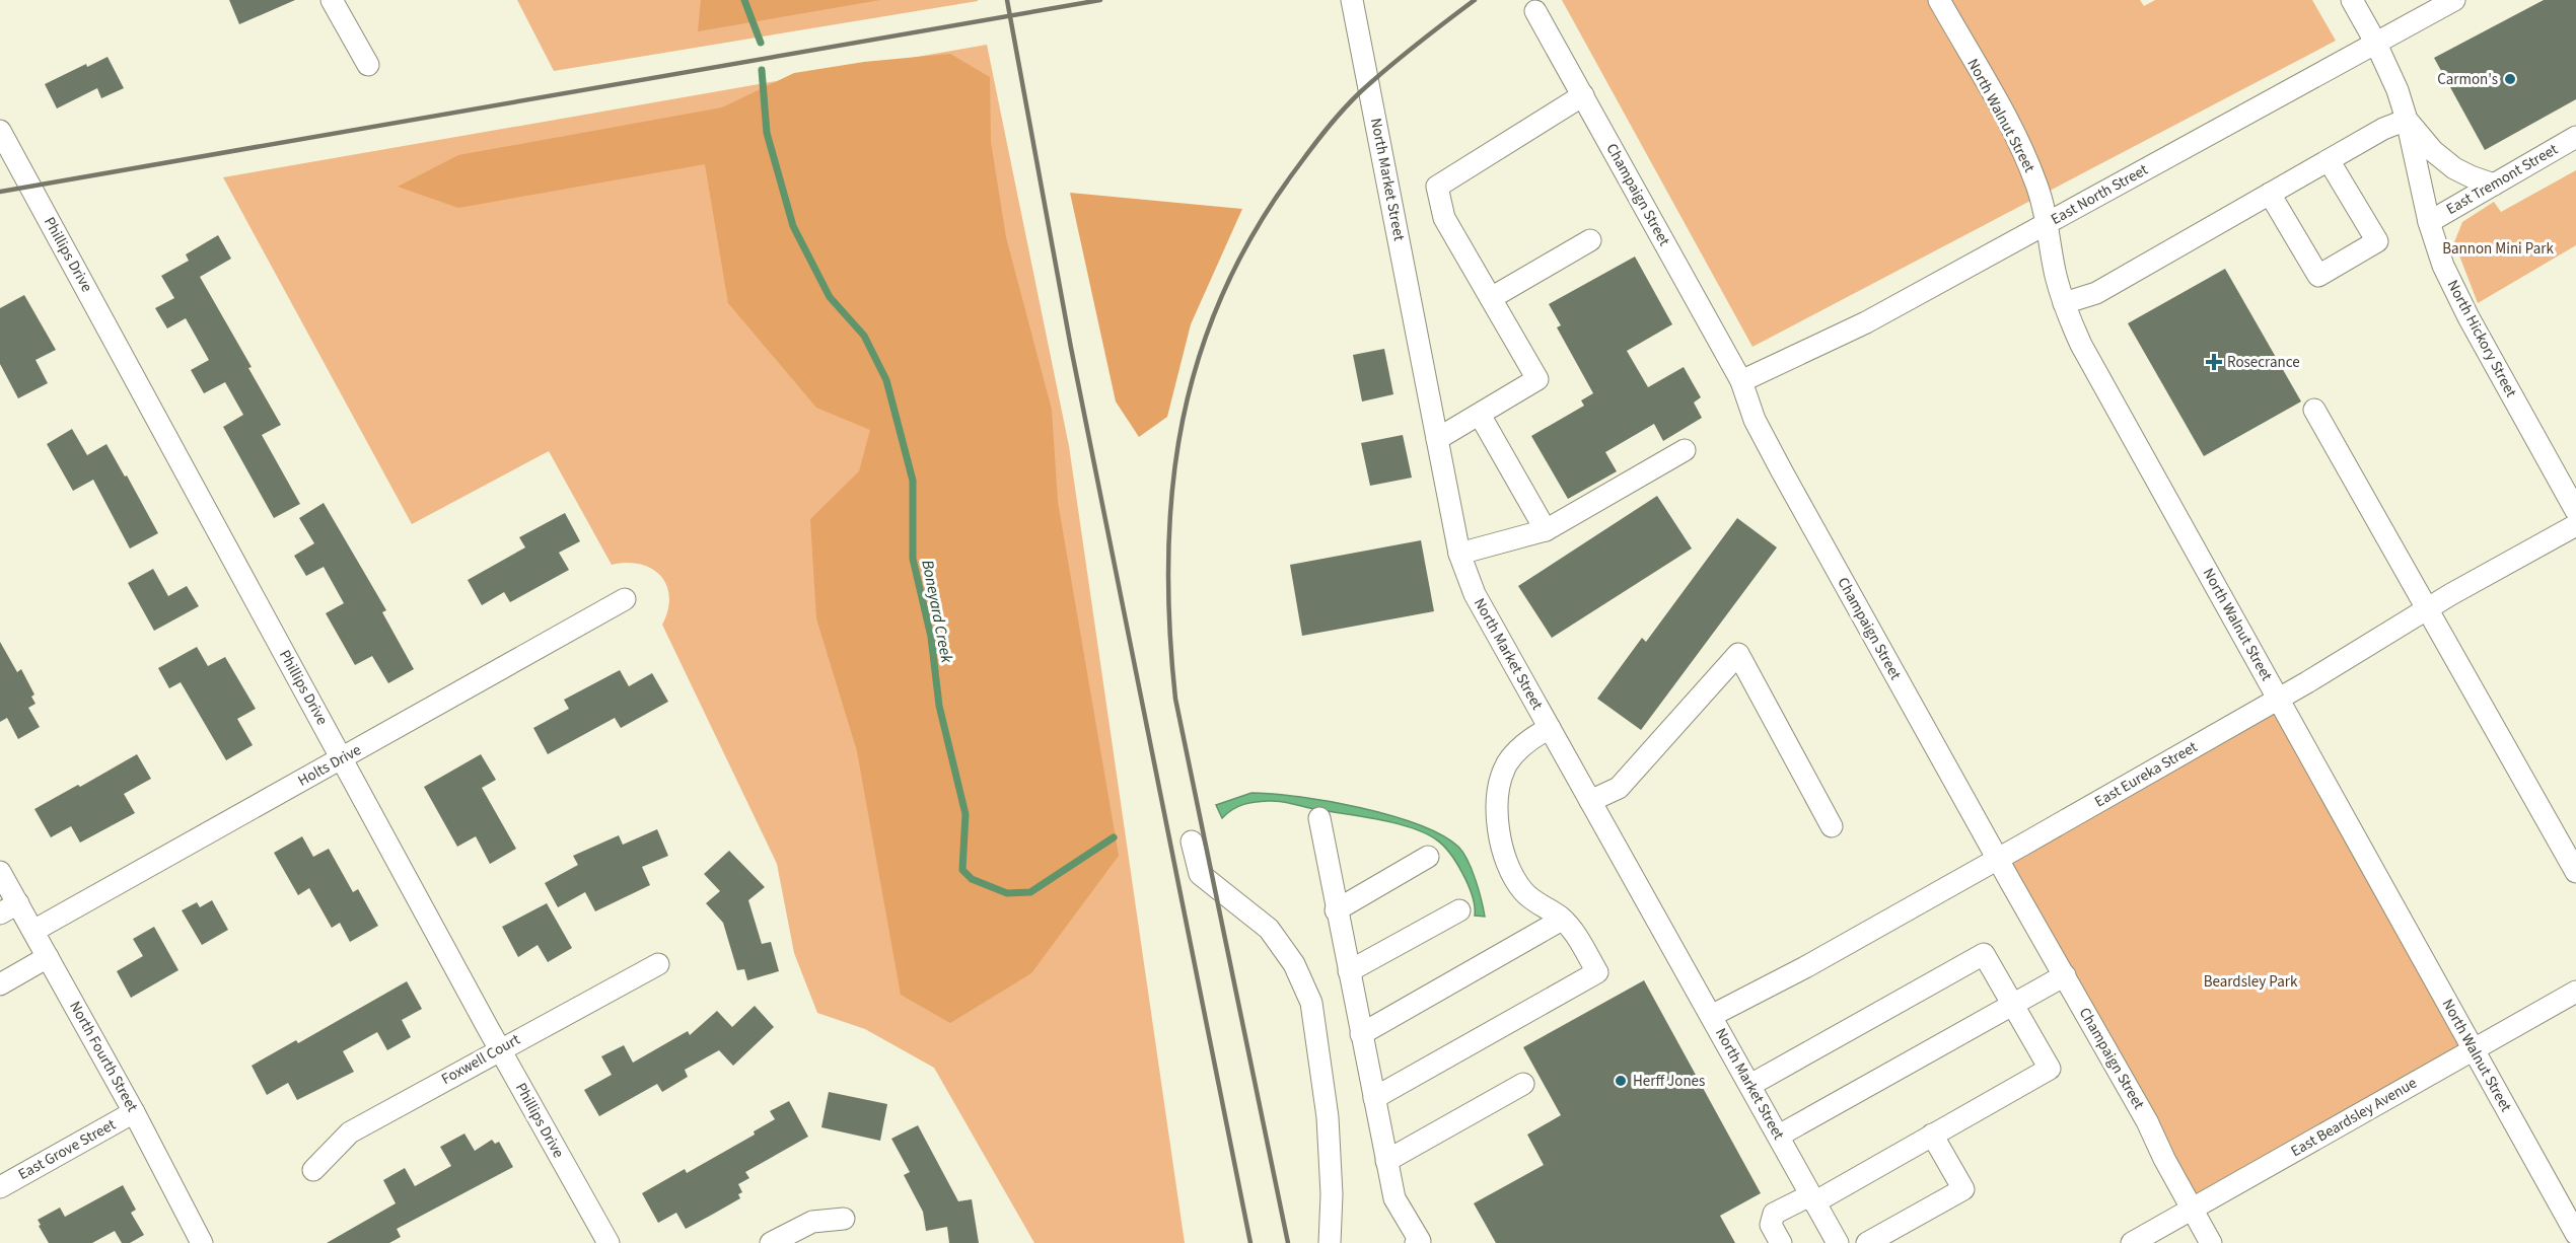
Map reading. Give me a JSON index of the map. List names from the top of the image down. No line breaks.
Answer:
{"streets":{"street":["North Walnut Street","North Market Street","East Tremont Street","Champaign Street","East North Street","Phillips Drive","North Hickory Street","Holts Drive","East Eureka Street","North Fourth Street","Foxwell Court","East Beardsley Avenue","East Grove Street"]},"crossings":[["North Walnut Street","East North Street"],["North Walnut Street","East Eureka Street"],["North Walnut Street","East Beardsley Avenue"],["North Market Street","East Eureka Street"],["East Tremont Street","North Hickory Street"],["Champaign Street","East North Street"],["Champaign Street","East Eureka Street"],["Champaign Street","East Beardsley Avenue"],["East North Street","North Hickory Street"],["Phillips Drive","Holts Drive"],["Phillips Drive","Foxwell Court"],["Holts Drive","North Fourth Street"],["North Fourth Street","East Grove Street"]],"water":["Boneyard Creek"],"parks":["Bannon Mini Park","Beardsley Park"],"places":{"other":["Carmon's","Herff Jones"],"health":["Rosecrance"]}}
